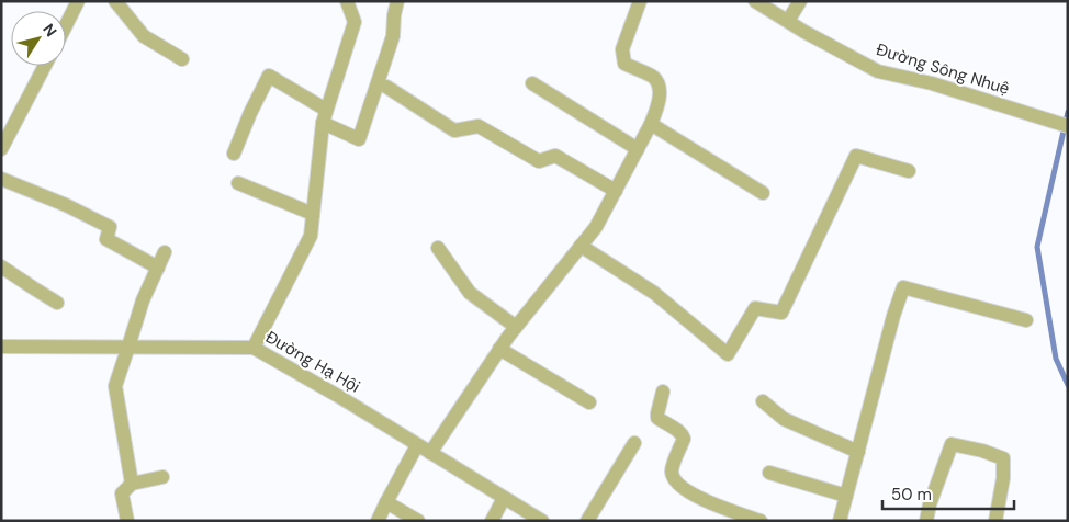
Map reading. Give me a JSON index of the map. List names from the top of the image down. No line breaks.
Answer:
{"streets":{"street":["Đường Sông Nhuệ","Đường Hạ Hội"]},"scale_bar":"50 m","north":"top right"}
